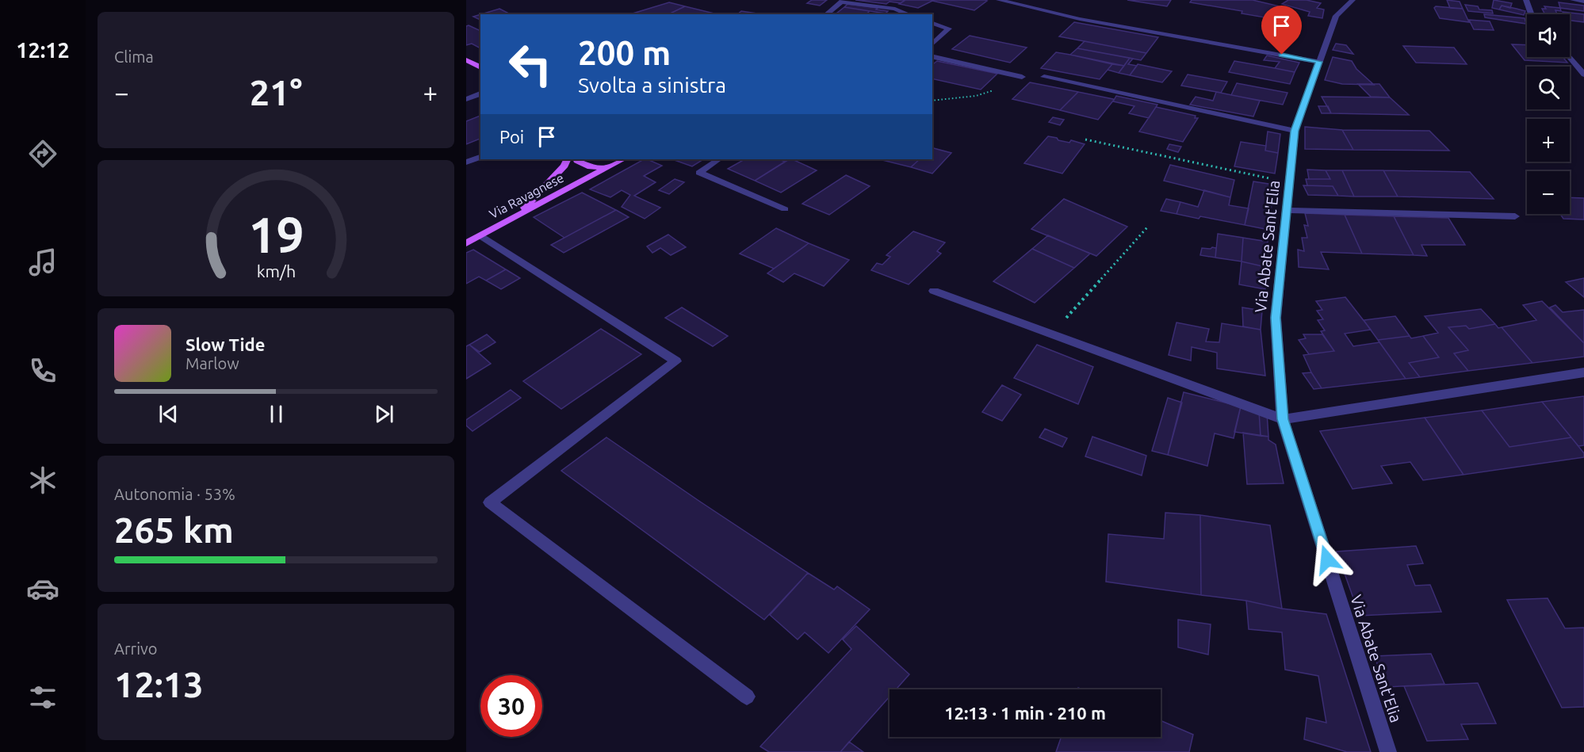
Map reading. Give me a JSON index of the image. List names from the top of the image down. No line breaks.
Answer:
{"streets":{"main road":["Via Ravagnese"],"street":["Via Abate Sant'Elia"]},"page":{"tabs":"12:12","tile":["Clima",["Autonomia · 53%","265 km"],["Arrivo","12:13"]],"map_buttons":["+","−"],"turn":["200 m","Svolta a sinistra"],"heat":["−","21°","+"],"then":"Poi","song":["Slow Tide","Marlow"],"limit":"30","trip":"12:13 · 1 min · 210 m","gauge":["19","km/h"]}}
